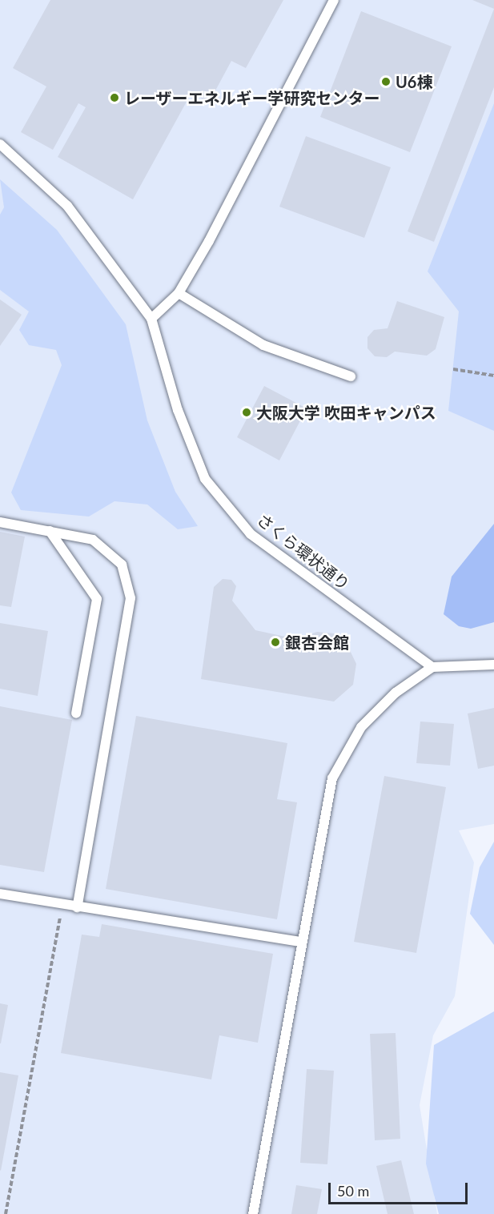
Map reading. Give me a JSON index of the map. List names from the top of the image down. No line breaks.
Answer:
{"streets":{"lane":["さくら環状通り"]},"places":["U6棟","レーザーエネルギー学研究センター","大阪大学 吹田キャンパス","銀杏会館"],"scale_bar":"50 m"}
